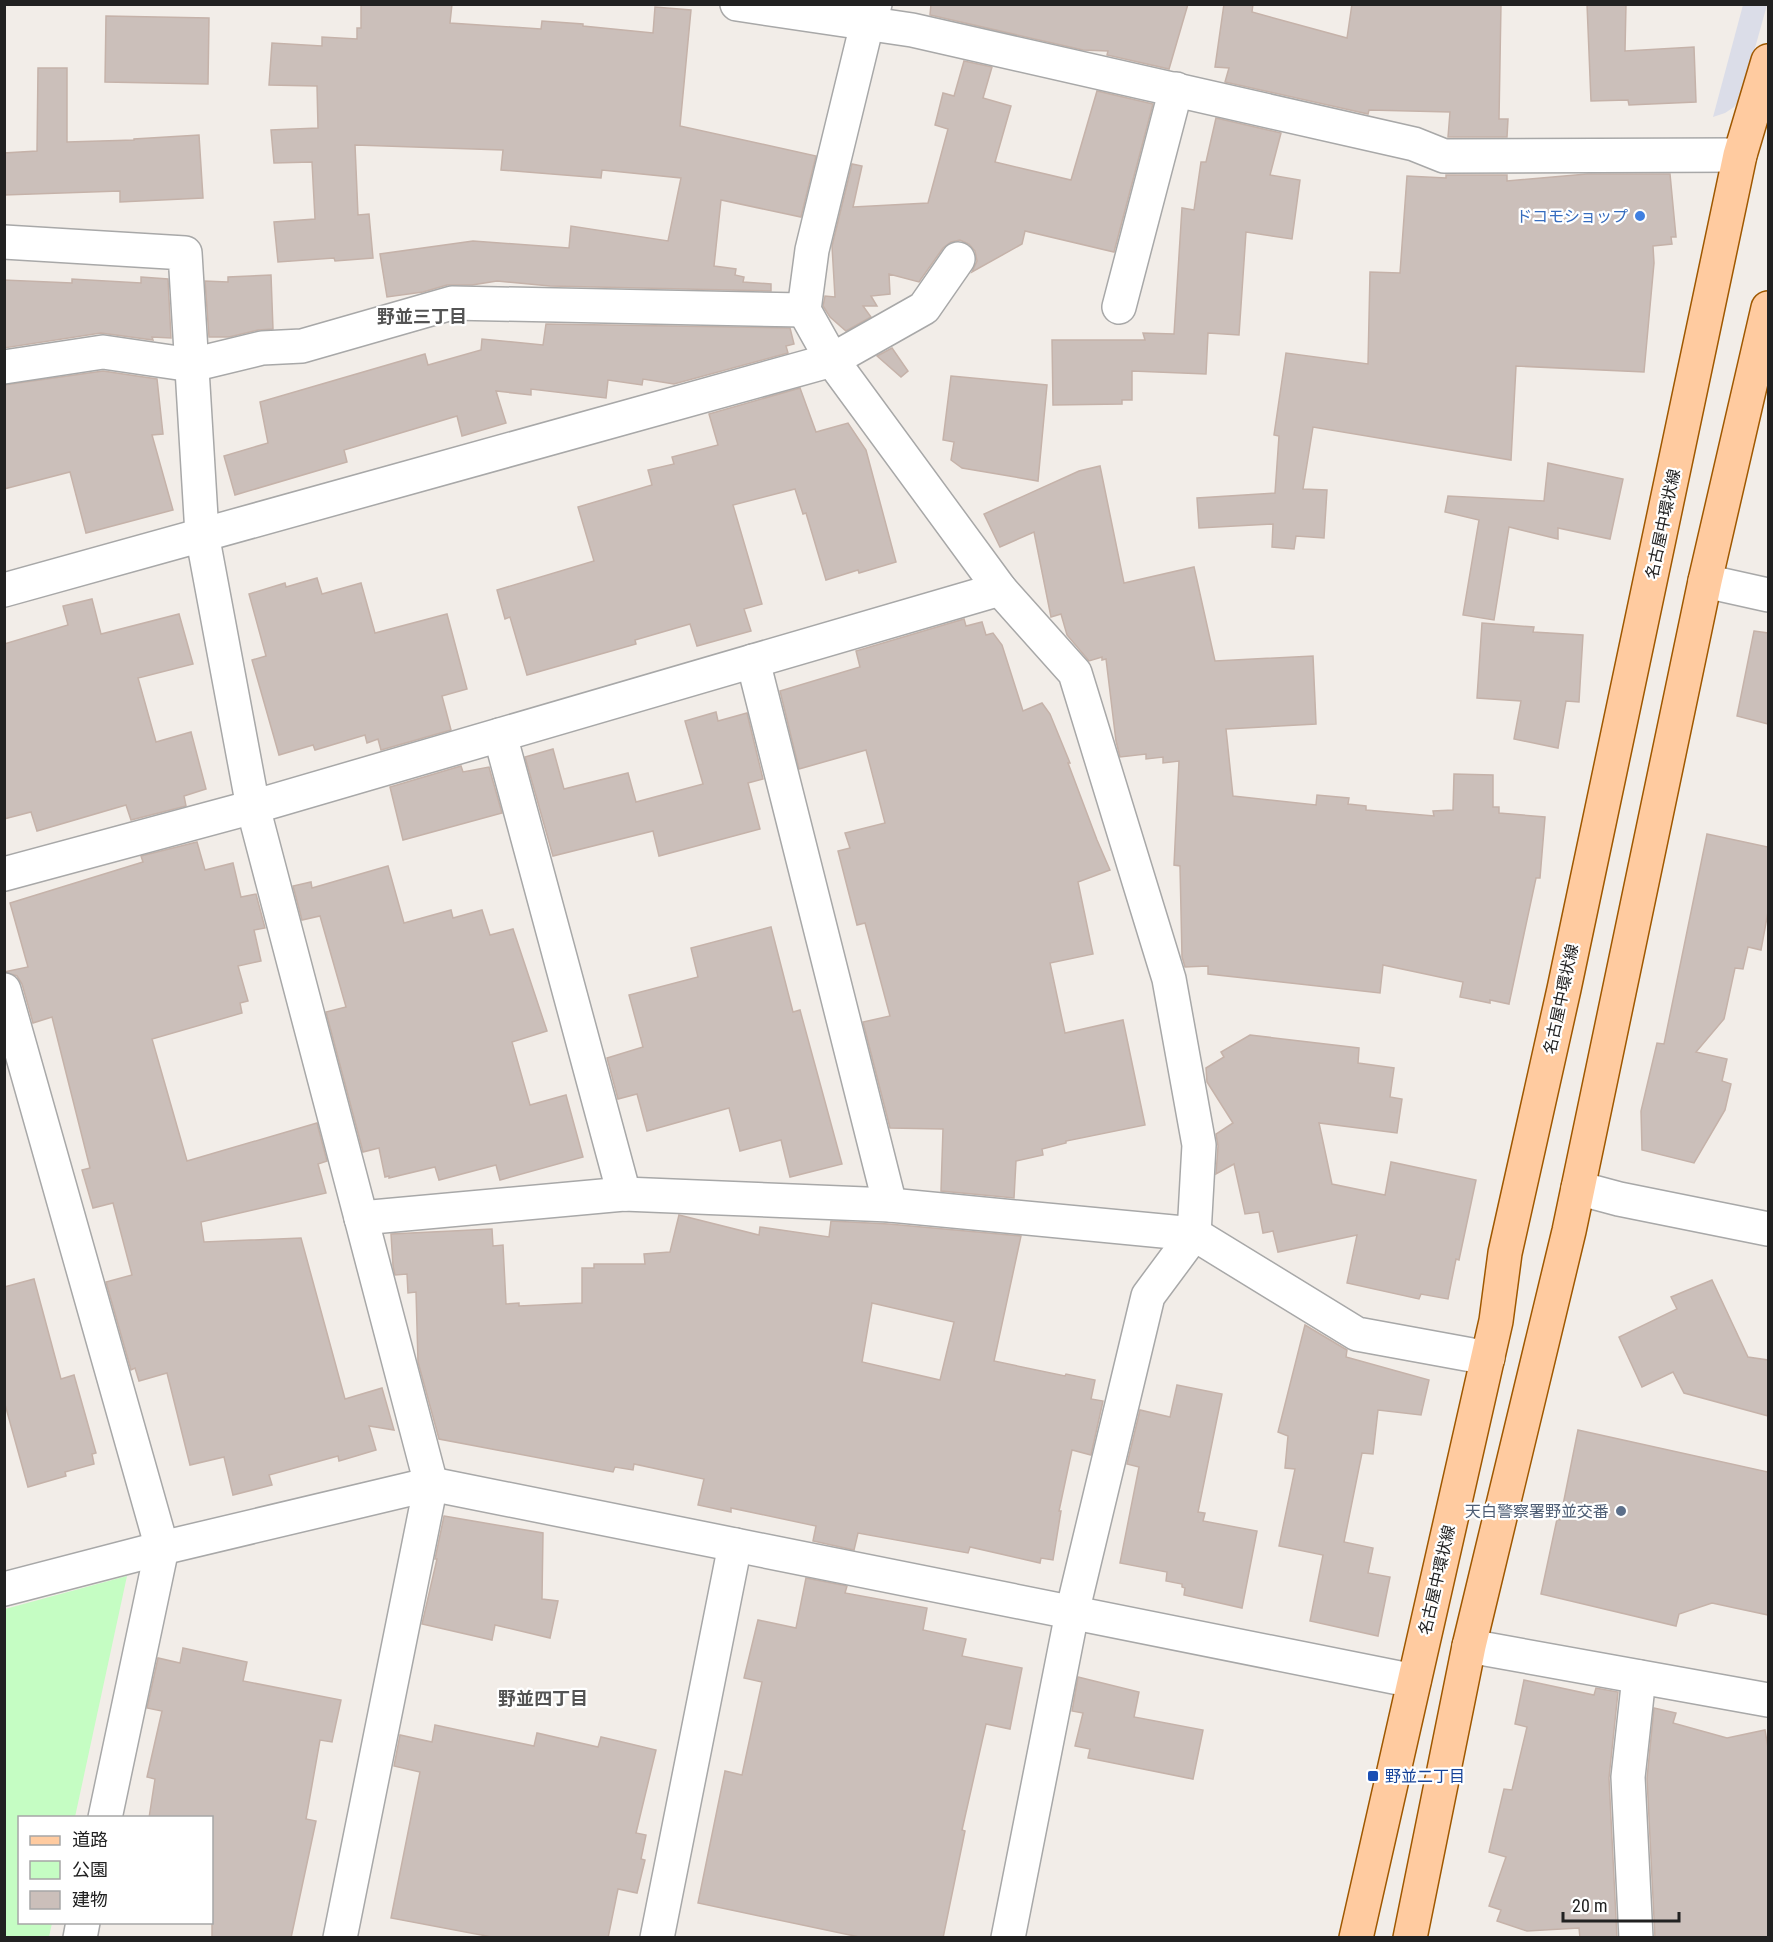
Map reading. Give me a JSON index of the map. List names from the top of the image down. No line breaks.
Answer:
{"streets":{"main road":["名古屋中環状線"]},"districts":["野並三丁目","野並四丁目"],"places":{"other":["ドコモショップ","天白警察署野並交番"],"transit":["野並二丁目"]},"legend":["道路","公園","建物"],"scale_bar":"20 m"}
